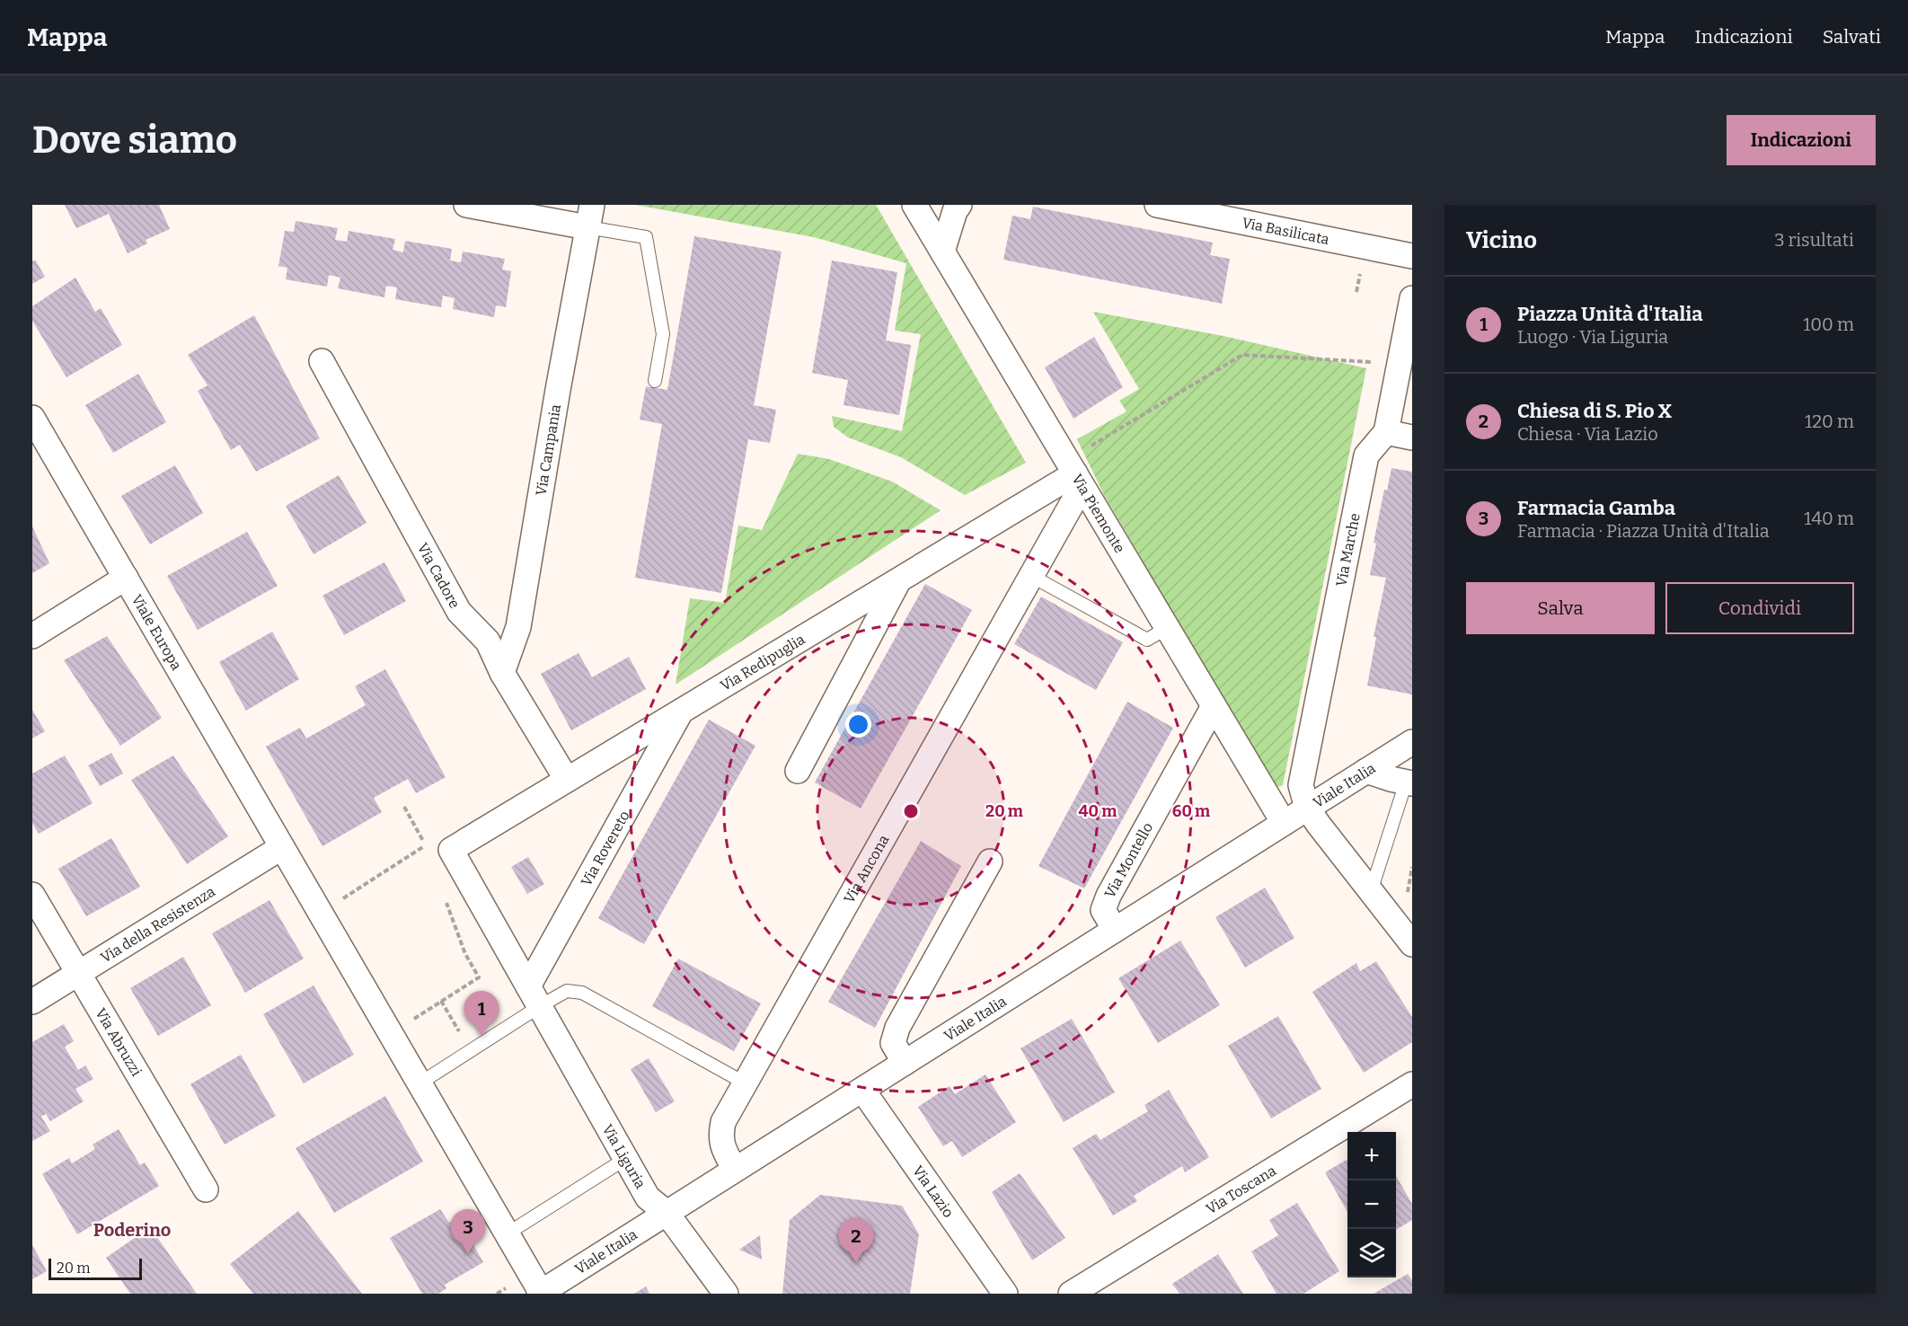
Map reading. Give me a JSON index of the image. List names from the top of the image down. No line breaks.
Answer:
{"streets":{"street":["Via Basilicata","Via Campania","Via Piemonte","Via Marche","Via Cadore","Viale Europa","Via Redipuglia","Viale Italia","Via Rovereto","Via Montello","Via Ancona","Via della Resistenza","Via Abruzzi","Via Liguria","Via Toscana","Via Lazio"]},"crossings":[["Via Campania","Via Cadore"],["Via Piemonte","Via Redipuglia"],["Via Piemonte","Viale Italia"],["Via Piemonte","Via Montello"],["Via Piemonte","Via Ancona"],["Via Marche","Viale Italia"],["Via Cadore","Via Redipuglia"],["Viale Europa","Viale Italia"],["Viale Europa","Via della Resistenza"],["Via Redipuglia","Via Rovereto"],["Via Redipuglia","Via Ancona"],["Via Redipuglia","Via Liguria"],["Viale Italia","Via Montello"],["Viale Italia","Via Ancona"],["Viale Italia","Via Liguria"],["Viale Italia","Via Lazio"],["Via Rovereto","Via Liguria"],["Via della Resistenza","Via Abruzzi"]],"districts":["Poderino"],"scale_bar":"20 m","page":{"header":"Mappa","nav":["Mappa","Indicazioni","Salvati"],"buttons":["Indicazioni",["Salva","Condividi"]],"title":"Dove siamo","heading":["Vicino","3 risultati"],"list":[{"mark":"1","name":"Piazza Unità d'Italia","note":"Luogo · Via Liguria","value":"100 m"},{"mark":"2","name":"Chiesa di S. Pio X","note":"Chiesa · Via Lazio","value":"120 m"},{"mark":"3","name":"Farmacia Gamba","note":"Farmacia · Piazza Unità d'Italia","value":"140 m"}],"pins":["1","3","2"],"map_buttons":["+","−"],"scale":"20 m"},"rings":["20 m","40 m","60 m"]}
